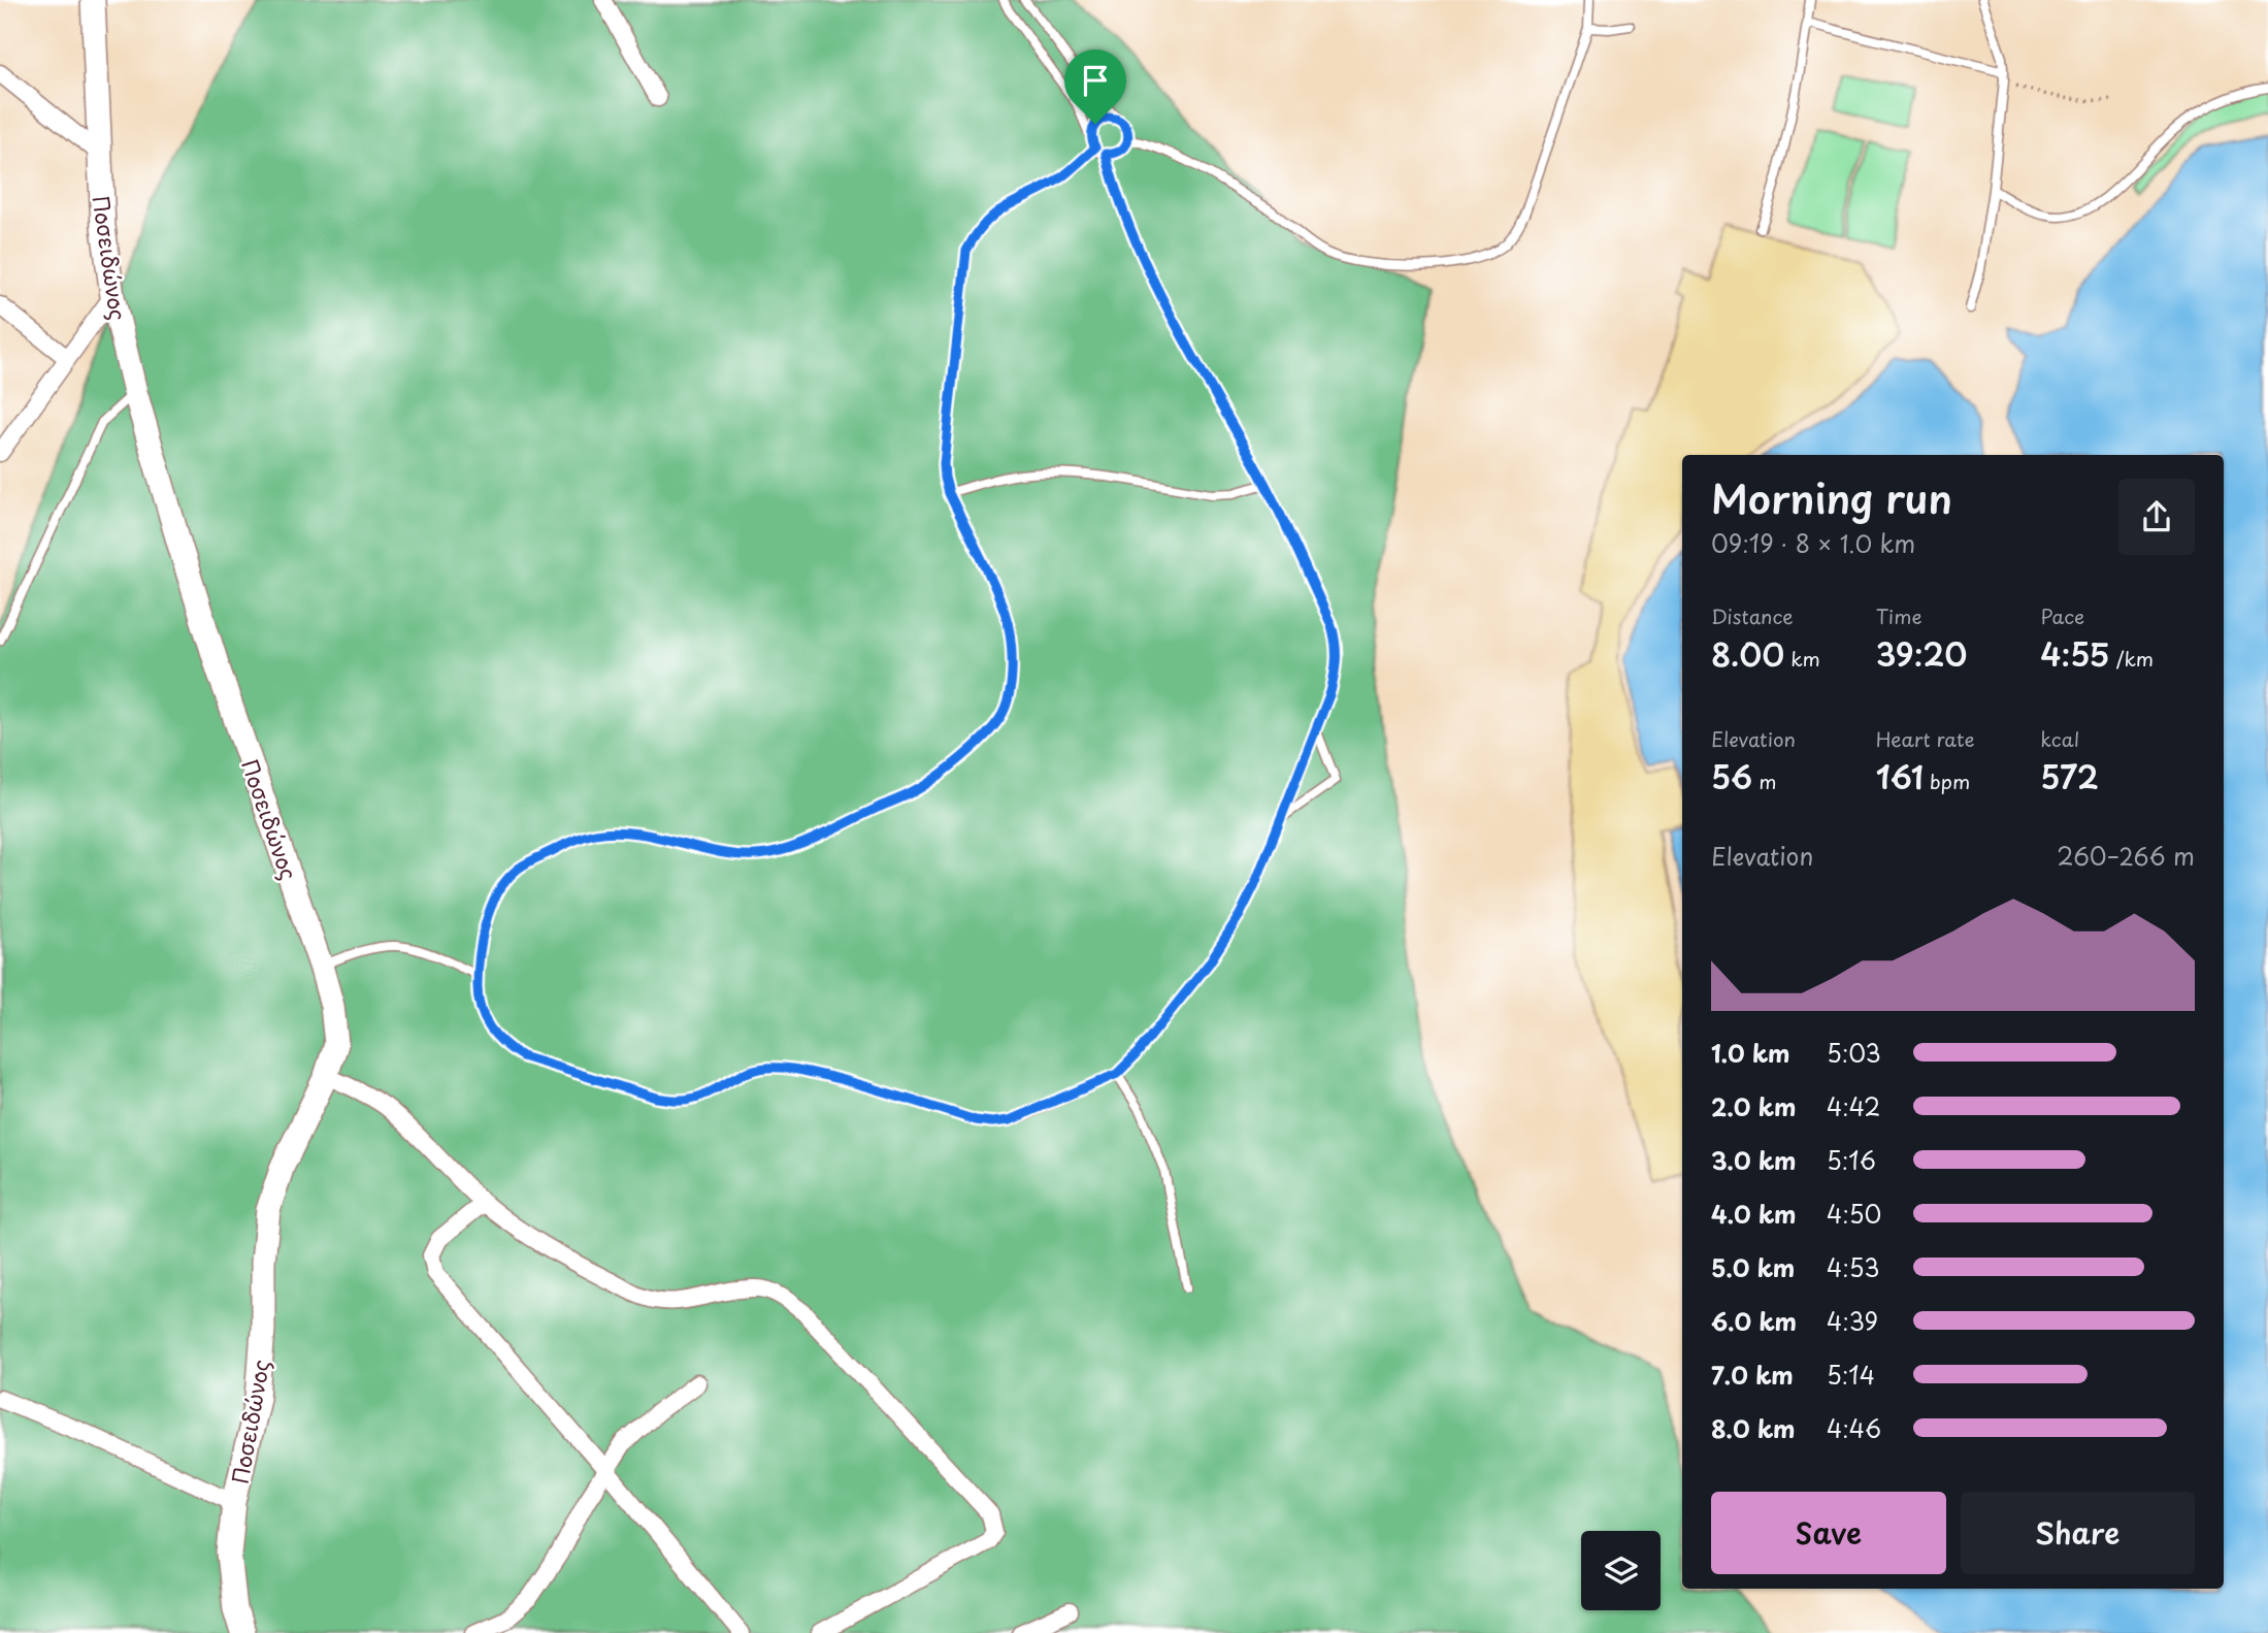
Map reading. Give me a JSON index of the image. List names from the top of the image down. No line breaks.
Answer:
{"streets":{"street":["Ποσειδώνος"]},"page":{"heading":["Morning run","09:19 · 8 × 1.0 km"],"stats":[["Distance","8.00 km"],["Time","39:20"],["Pace","4:55 /km"],["Elevation","56 m"],["Heart rate","161 bpm"],["kcal","572"]],"chart":["Elevation","260–266 m"],"list":[{"name":"1.0 km","note":"5:03"},{"name":"2.0 km","note":"4:42"},{"name":"3.0 km","note":"5:16"},{"name":"4.0 km","note":"4:50"},{"name":"5.0 km","note":"4:53"},{"name":"6.0 km","note":"4:39"},{"name":"7.0 km","note":"5:14"},{"name":"8.0 km","note":"4:46"}],"buttons":["Save","Share"]}}
